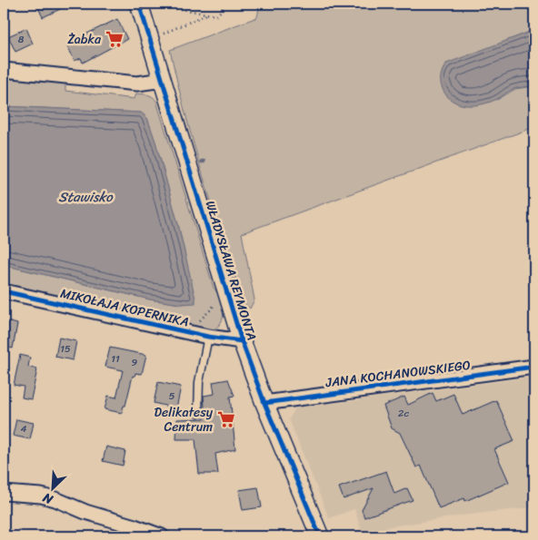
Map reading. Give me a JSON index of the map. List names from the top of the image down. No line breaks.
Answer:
{"streets":{"street":["WŁADYSŁAWA REYMONTA","MIKOŁAJA KOPERNIKA","JANA KOCHANOWSKIEGO"]},"crossings":[["WŁADYSŁAWA REYMONTA","MIKOŁAJA KOPERNIKA"],["WŁADYSŁAWA REYMONTA","JANA KOCHANOWSKIEGO"]],"water":["Stawisko"],"places":{"supermarket":["Żabka","Delikatesy Centrum"]},"house_numbers":["8","15","11","9","5","2c","4"],"north":"bottom left"}
